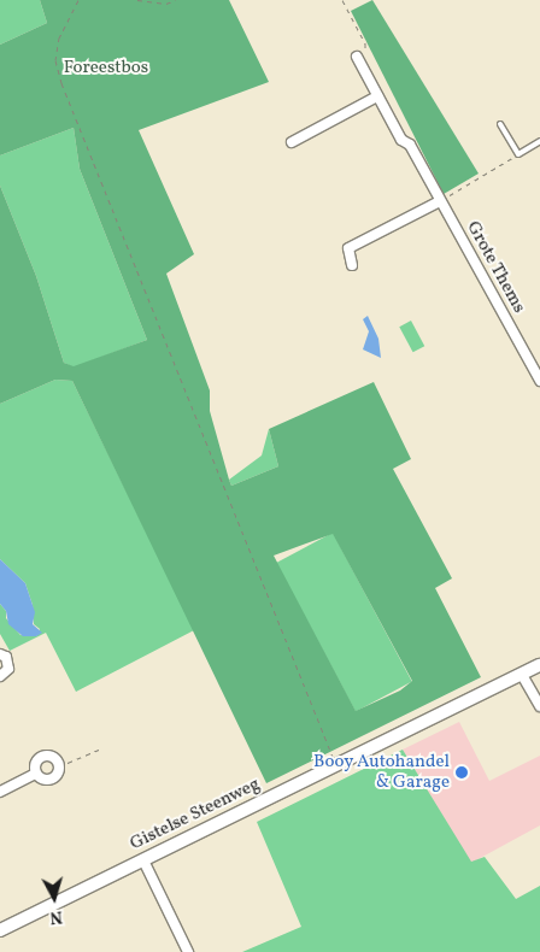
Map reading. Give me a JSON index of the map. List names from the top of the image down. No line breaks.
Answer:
{"streets":{"main road":["Gistelse Steenweg"],"street":["Grote Thems"]},"parks":["Foreestbos"],"places":["Booy Autohandel & Garage"],"north":"bottom"}
